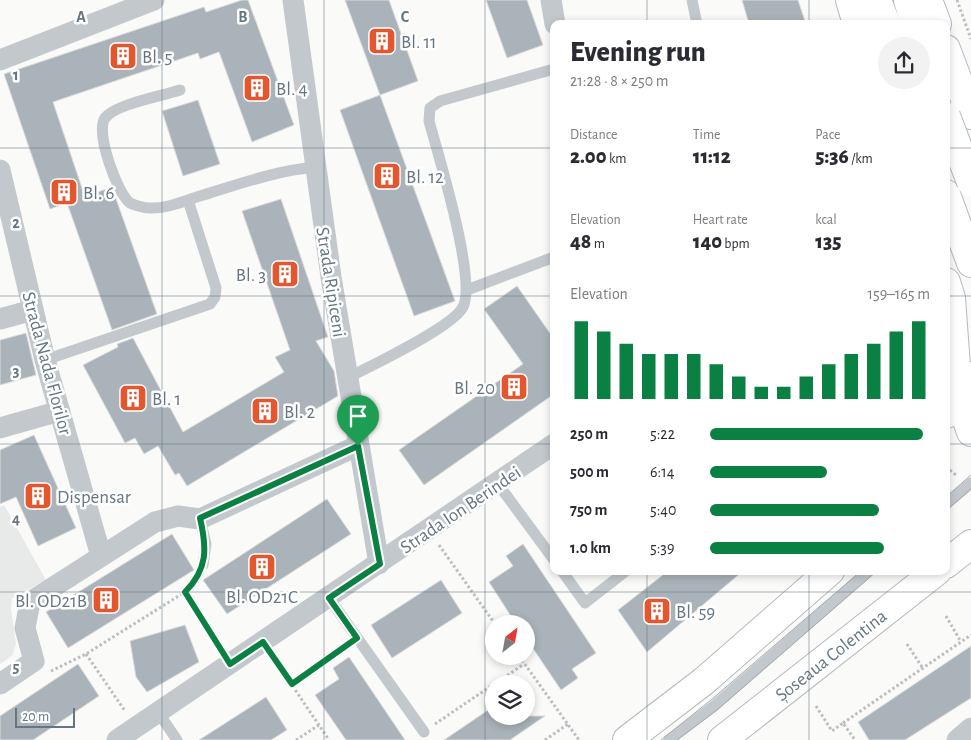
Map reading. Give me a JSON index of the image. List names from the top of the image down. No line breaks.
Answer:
{"streets":{"main road":["Șoseaua Colentina"],"street":["Strada Ripiceni","Strada Nada Florilor","Strada Ion Berindei"]},"crossings":[["Strada Ripiceni","Strada Ion Berindei"]],"places":{"building":["Bl. 11","Bl. 5","Bl. 4","Bl. 12","Bl. 6","Bl. 3","Bl. 20","Bl. 1","Bl. 2","Dispensar","Bl. OD21C","Bl. OD21B","Bl. 59"]},"scale_bar":"20 m","north":"top right","page":{"heading":["Evening run","21:28 · 8 × 250 m"],"stats":[["Distance","2.00 km"],["Time","11:12"],["Pace","5:36 /km"],["Elevation","48 m"],["Heart rate","140 bpm"],["kcal","135"]],"chart":["Elevation","159–165 m"],"list":[{"name":"250 m","note":"5:22"},{"name":"500 m","note":"6:14"},{"name":"750 m","note":"5:40"},{"name":"1.0 km","note":"5:39"}],"scale":"20 m"},"grid":{"columns":["A","B","C"],"rows":["1","2","3","4","5"]}}
